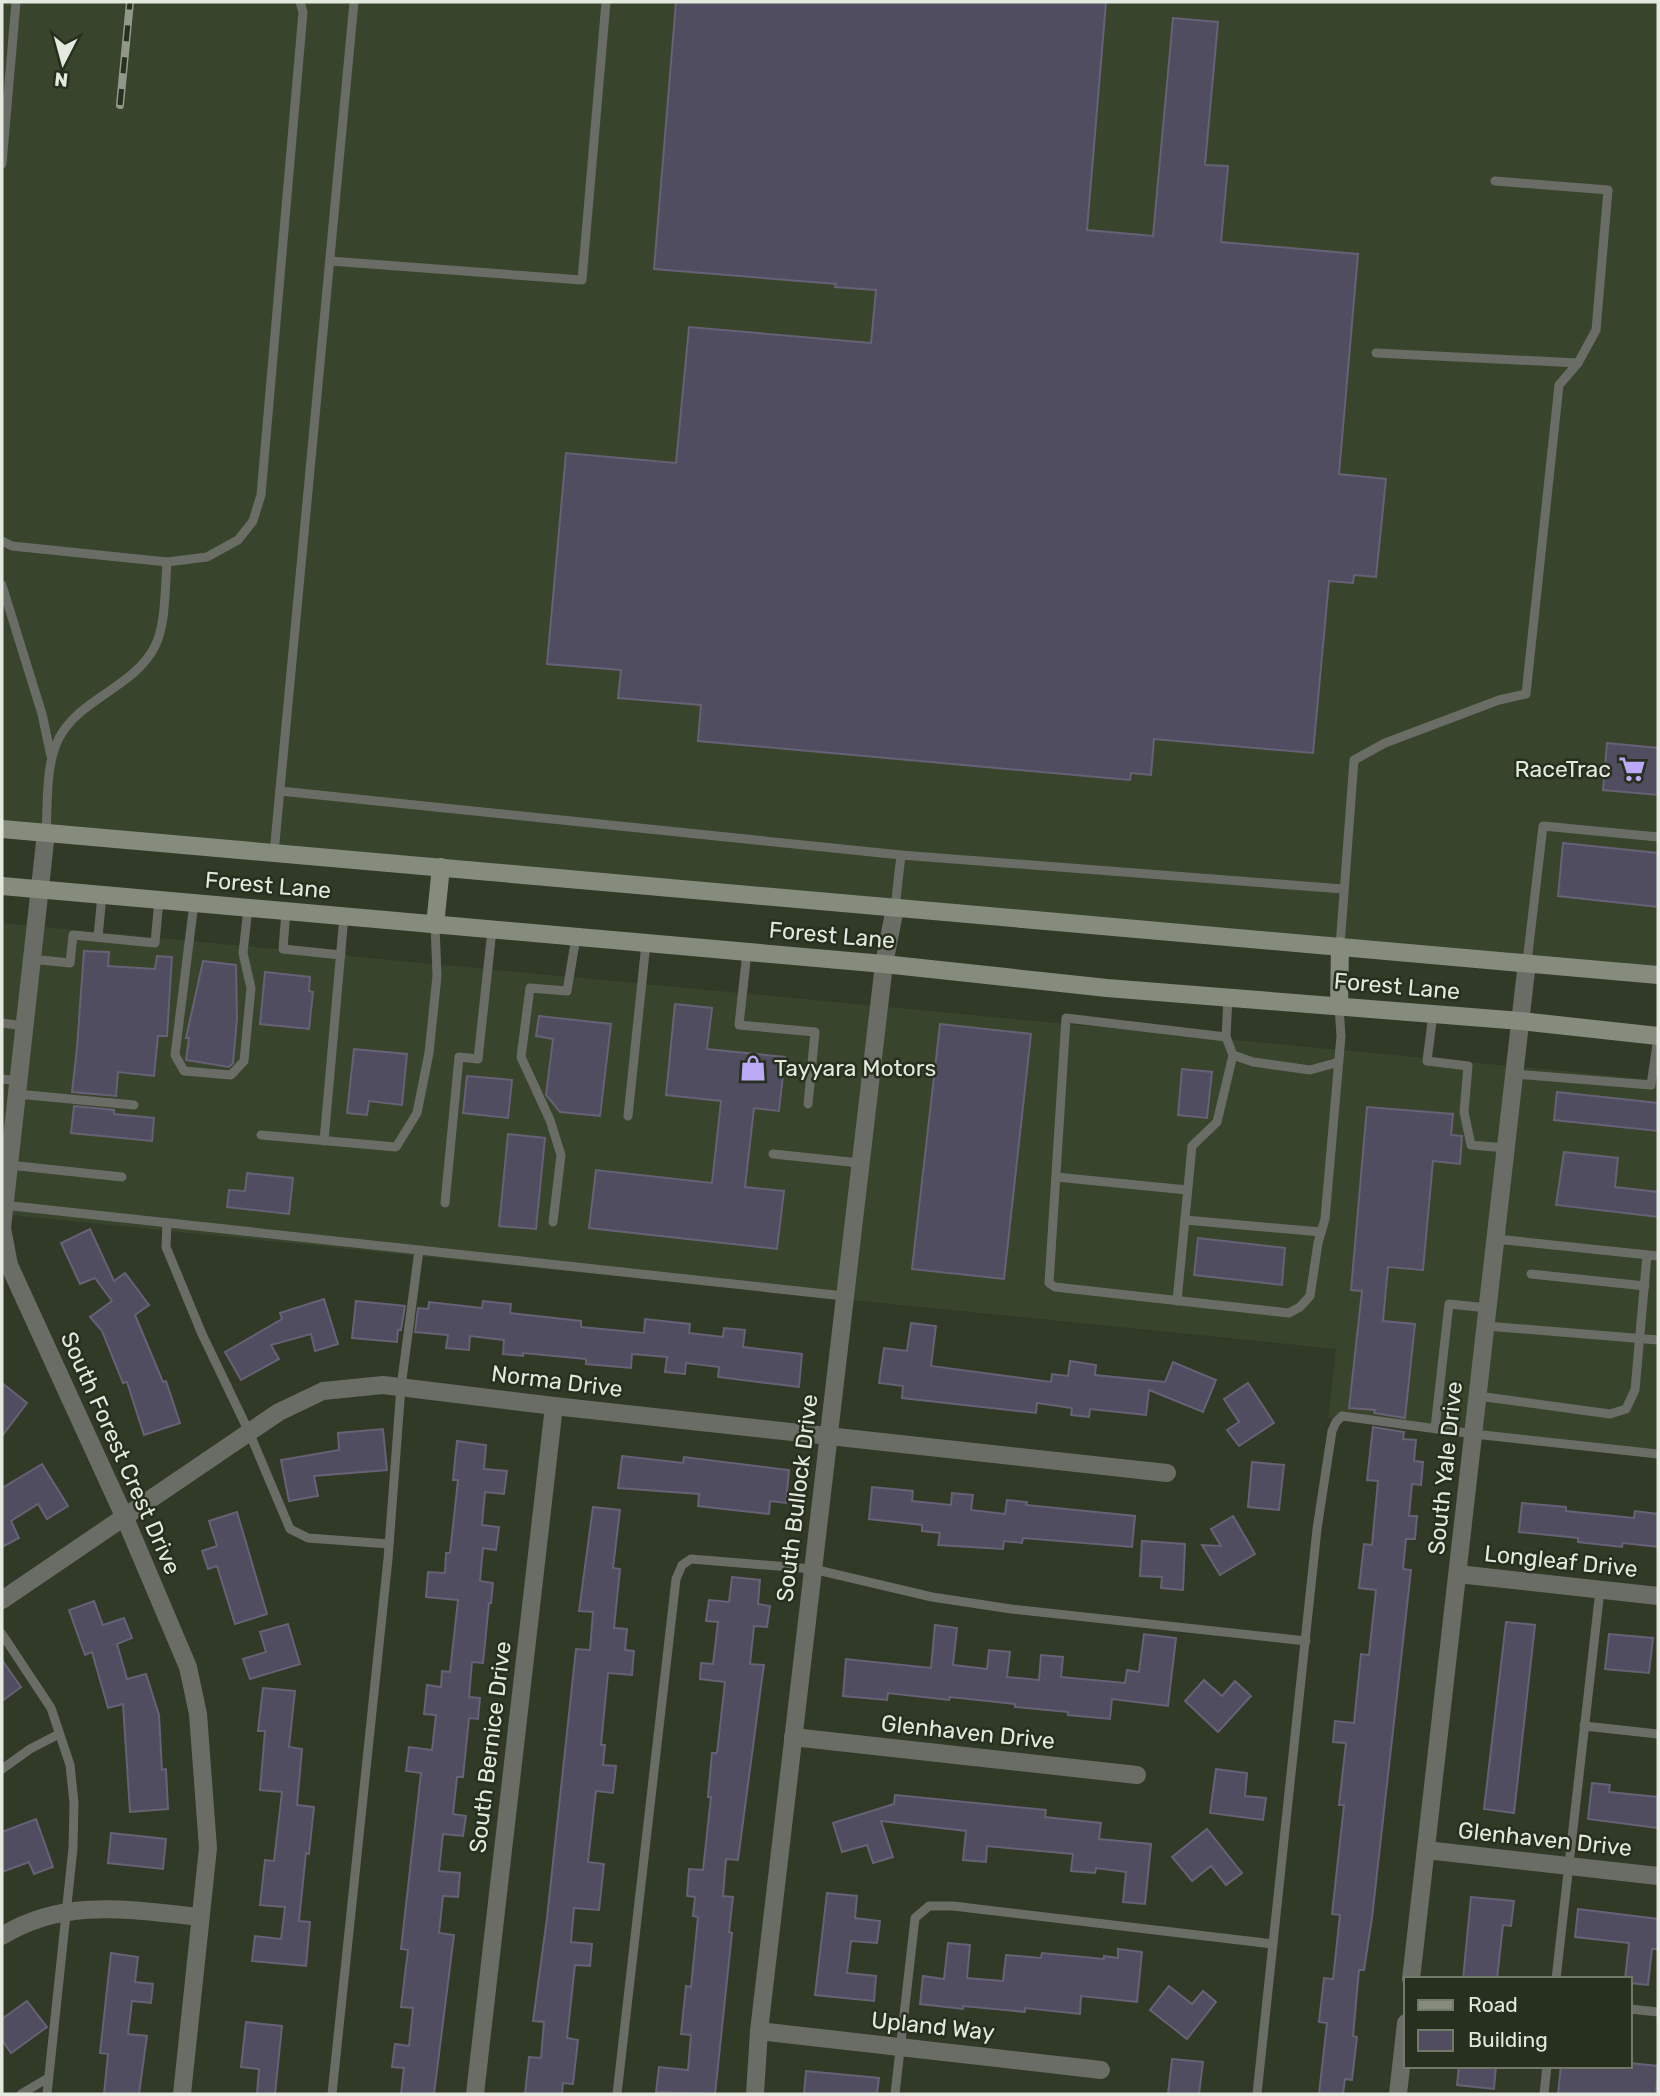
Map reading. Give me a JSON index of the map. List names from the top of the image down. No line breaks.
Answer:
{"streets":{"main road":["Forest Lane"],"street":["Norma Drive","South Forest Crest Drive","South Yale Drive","South Bullock Drive","Longleaf Drive","Glenhaven Drive","South Bernice Drive","Upland Way"]},"crossings":[["Forest Lane","South Forest Crest Drive"],["Forest Lane","South Yale Drive"],["Forest Lane","South Bullock Drive"],["Norma Drive","South Forest Crest Drive"],["Norma Drive","South Bullock Drive"],["Norma Drive","South Bernice Drive"],["South Yale Drive","Longleaf Drive"],["South Yale Drive","Glenhaven Drive"],["South Bullock Drive","Glenhaven Drive"],["South Bullock Drive","Upland Way"]],"places":{"supermarket":["RaceTrac"],"shop":["Tayyara Motors"]},"legend":["Road","Building"],"north":"bottom"}
